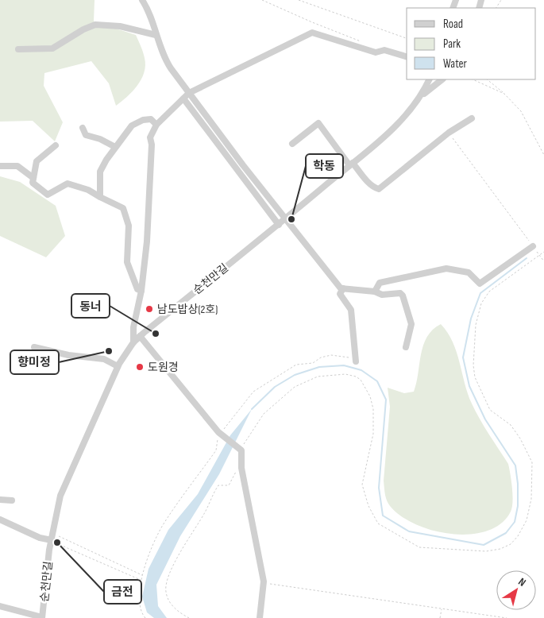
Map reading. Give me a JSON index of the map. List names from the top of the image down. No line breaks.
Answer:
{"streets":{"street":["순천만길"]},"places":["학동","남도밥상(2호)","동너","향미정","도원경","금전"],"legend":["Road","Park","Water"],"north":"top right"}
